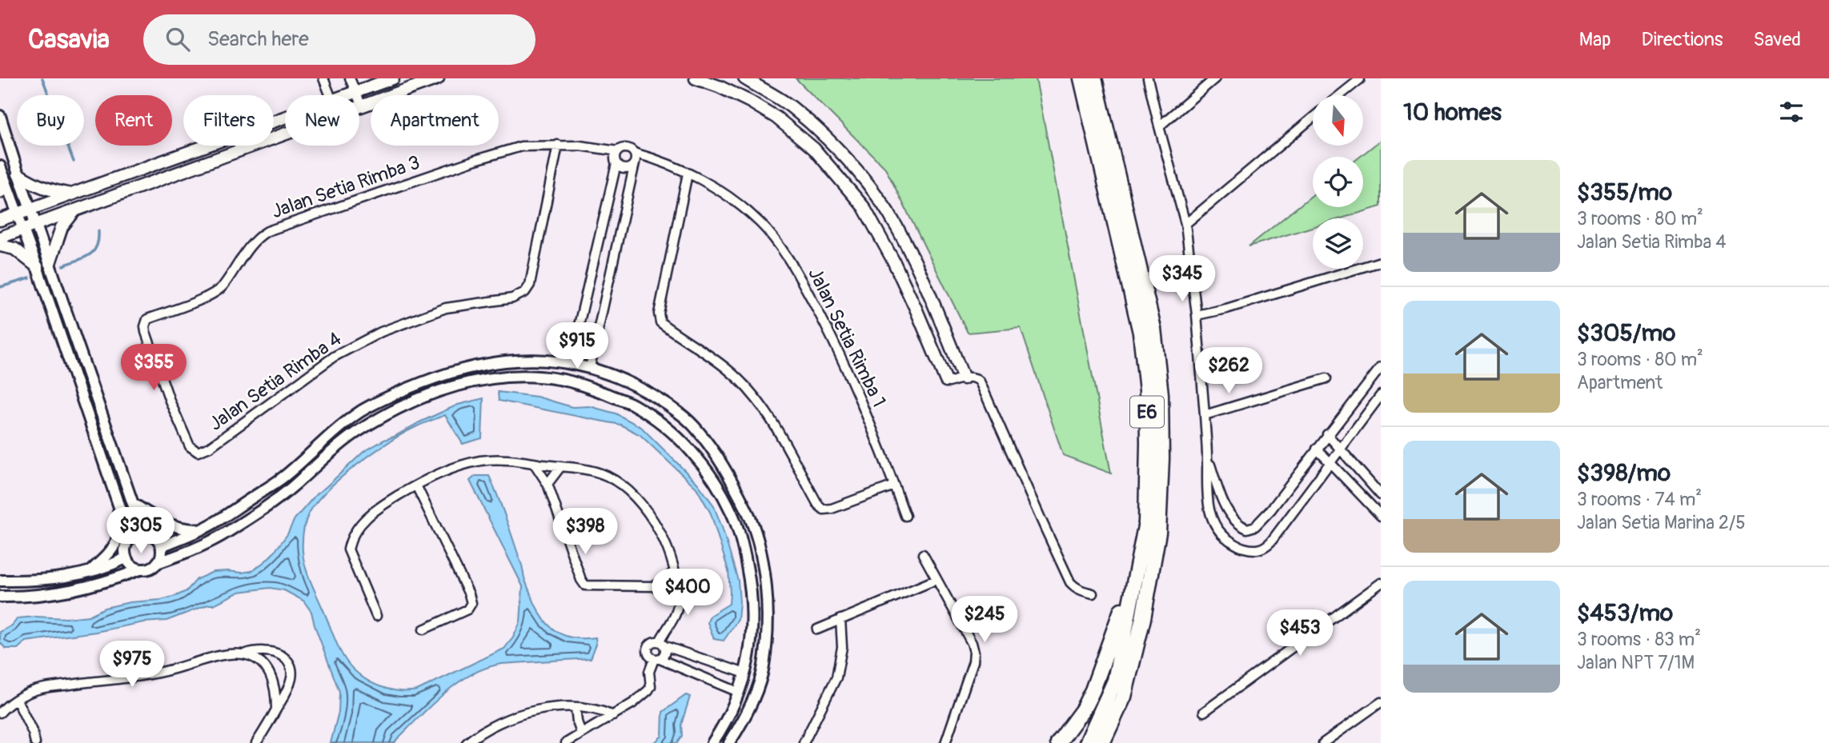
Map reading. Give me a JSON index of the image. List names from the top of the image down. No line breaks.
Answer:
{"streets":{"highway":["E6"],"street":["Jalan Setia Rimba 3","Jalan Setia Rimba 1","Jalan Setia Rimba 4"]},"crossings":[["Jalan Setia Rimba 3","Jalan Setia Rimba 1"],["Jalan Setia Rimba 3","Jalan Setia Rimba 4"]],"north":"bottom","page":{"header":"Casavia","search":"Search here","nav":["Map","Directions","Saved"],"heading":"10 homes","chip":["Buy","Rent","Filters","New","Apartment"],"list":[{"name":"$355/mo","note":"3 rooms · 80 m² · Jalan Setia Rimba 4"},{"name":"$305/mo","note":"3 rooms · 80 m² · Apartment"},{"name":"$398/mo","note":"3 rooms · 74 m² · Jalan Setia Marina 2/5"},{"name":"$453/mo","note":"3 rooms · 83 m² · Jalan NPT 7/1M"}],"price":["$345","$915","$355","$262","$305","$398","$400","$245","$453","$975"]}}
